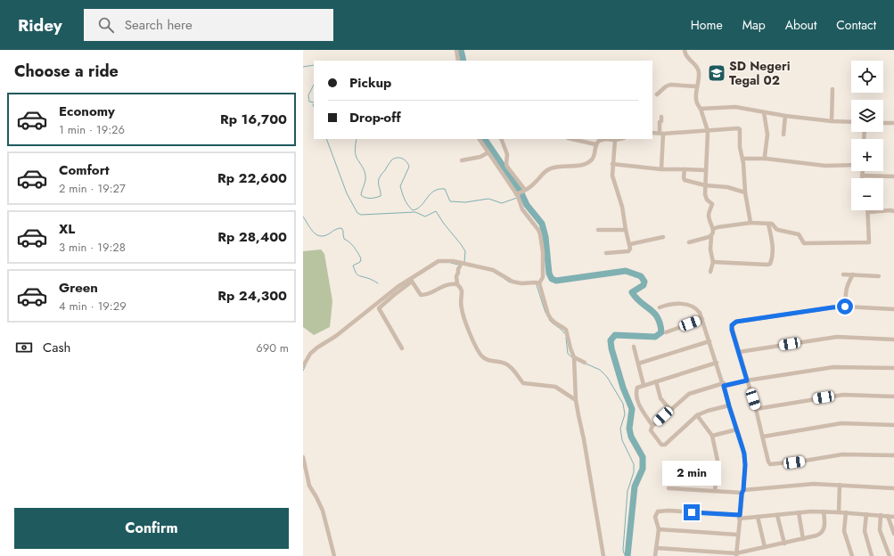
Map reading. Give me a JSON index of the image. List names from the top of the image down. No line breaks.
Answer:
{"places":{"school or university":["SD Negeri Tegal 02"]},"page":{"header":"Ridey","search":"Search here","nav":["Home","Map","About","Contact"],"heading":"Choose a ride","map_buttons":["+","−"],"banner":["Pickup","Drop-off"],"list":[{"name":"Economy","note":"1 min · 19:26","value":"Rp 16,700"},{"name":"Comfort","note":"2 min · 19:27","value":"Rp 22,600"},{"name":"XL","note":"3 min · 19:28","value":"Rp 28,400"},{"name":"Green","note":"4 min · 19:29","value":"Rp 24,300"}],"pay":["Cash","690 m"],"bubble":"2 min","buttons":"Confirm"}}
